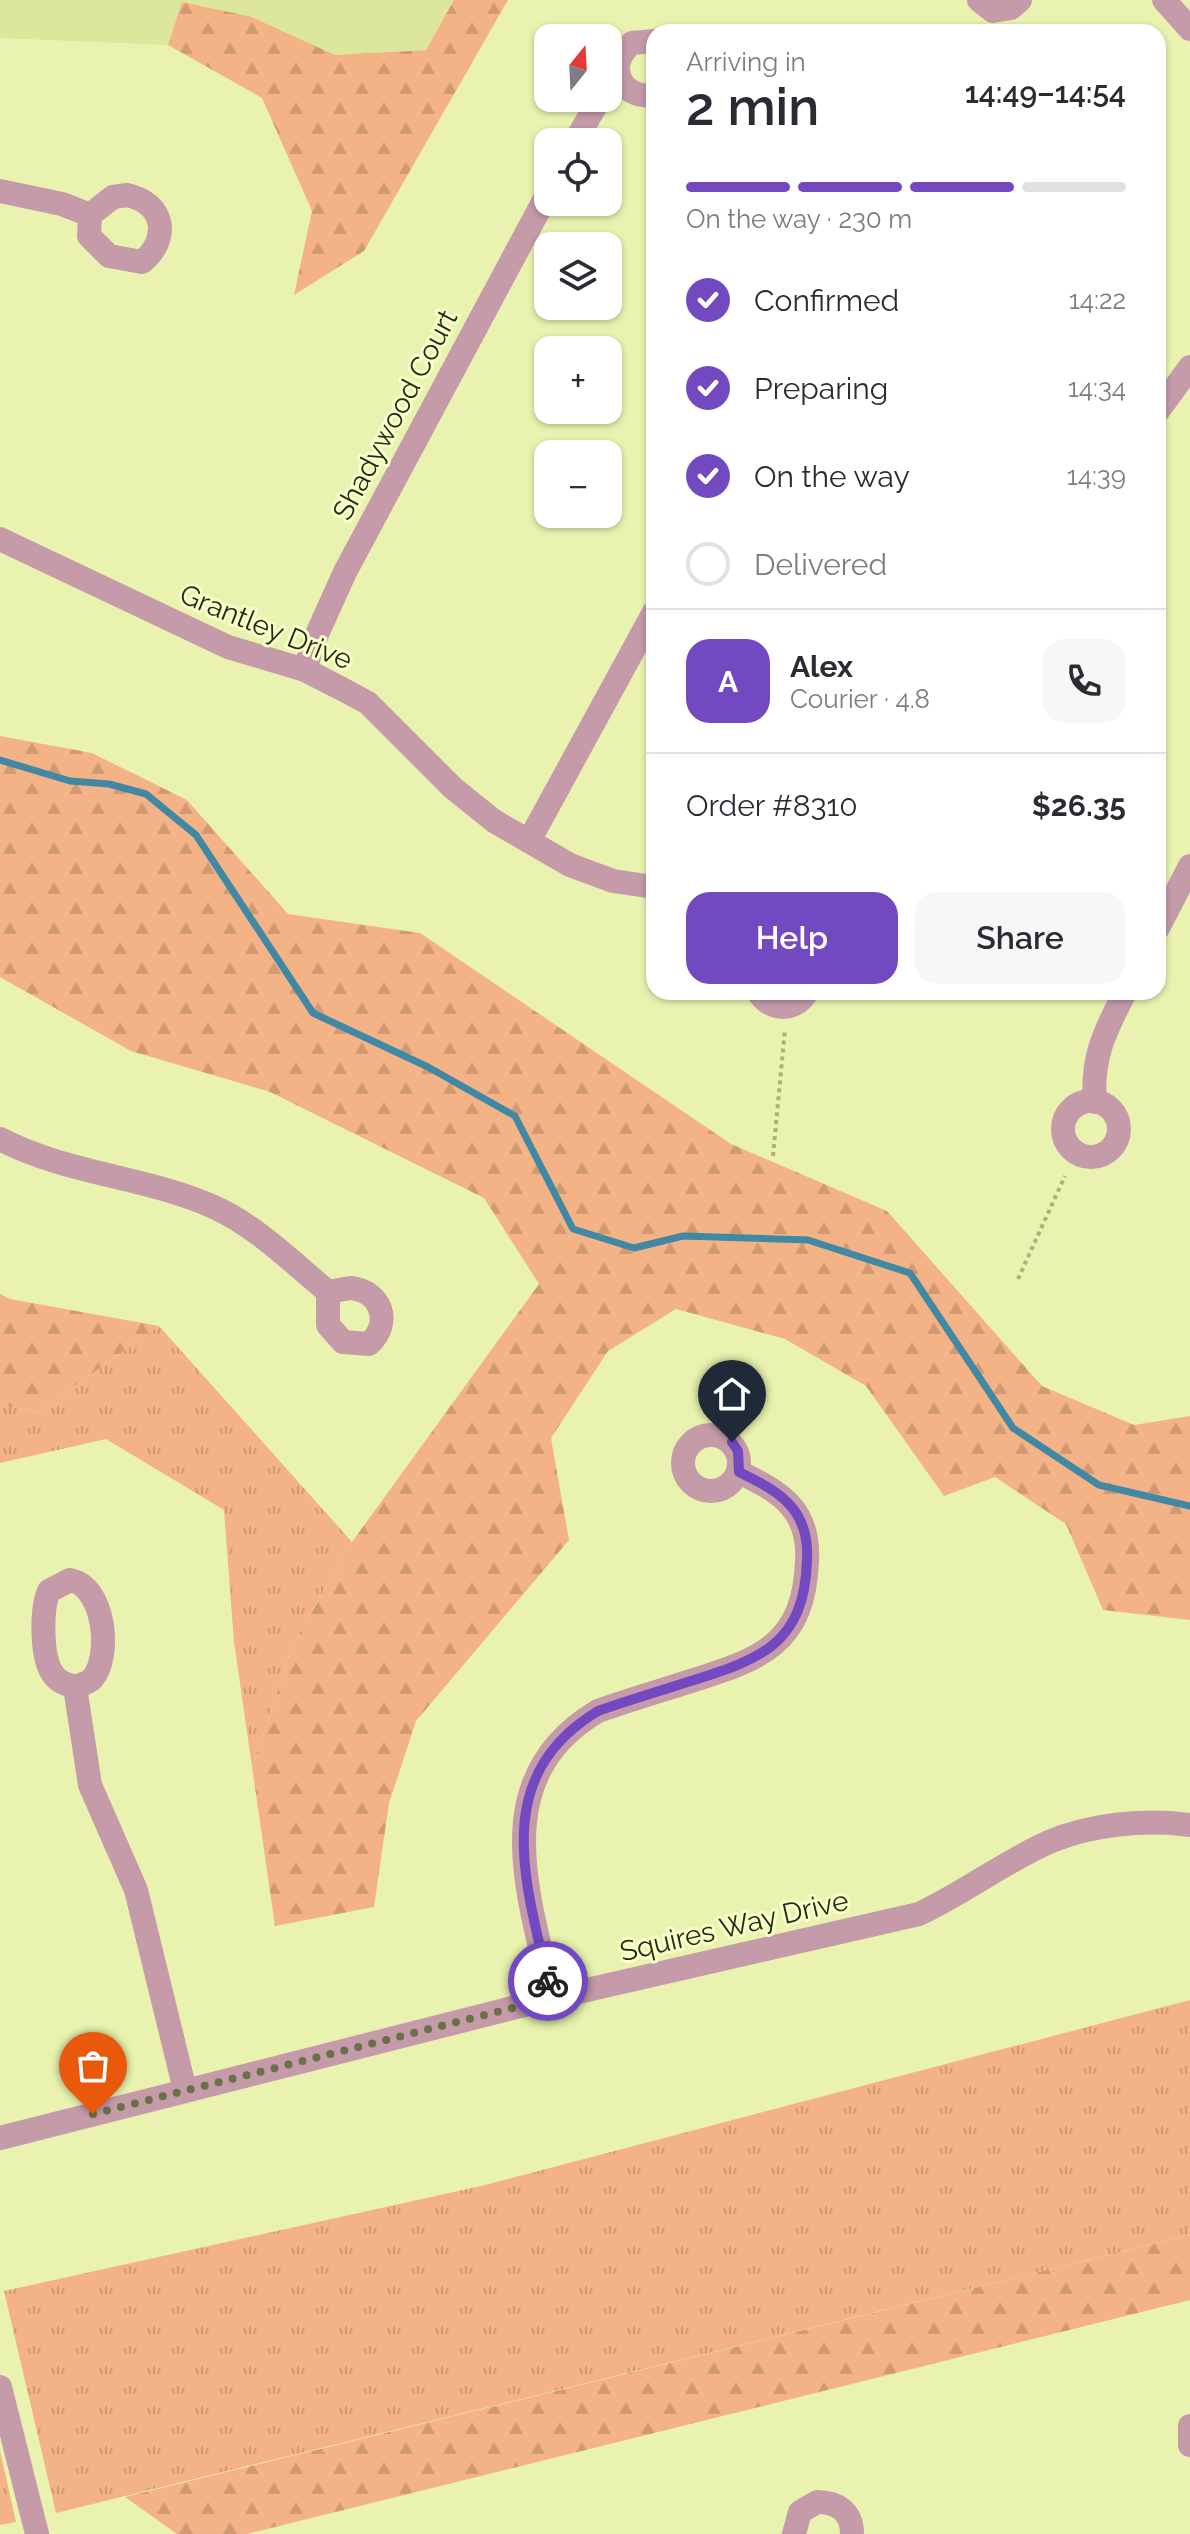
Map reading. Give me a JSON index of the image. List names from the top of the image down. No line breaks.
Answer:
{"streets":{"street":["Shadywood Court","Grantley Drive","Squires Way Drive"]},"crossings":[["Shadywood Court","Grantley Drive"]],"north":"top","page":{"map_buttons":["+","−"],"heading":["2 min","Arriving in","14:49–14:54"],"panel":["Alex","Courier · 4.8","Order #8310","$26.35"],"bar":"On the way · 230 m","list":[["Confirmed","14:22"],["Preparing","14:34"],["On the way","14:39"],"Delivered"],"round":"A","buttons":["Help","Share"]}}
